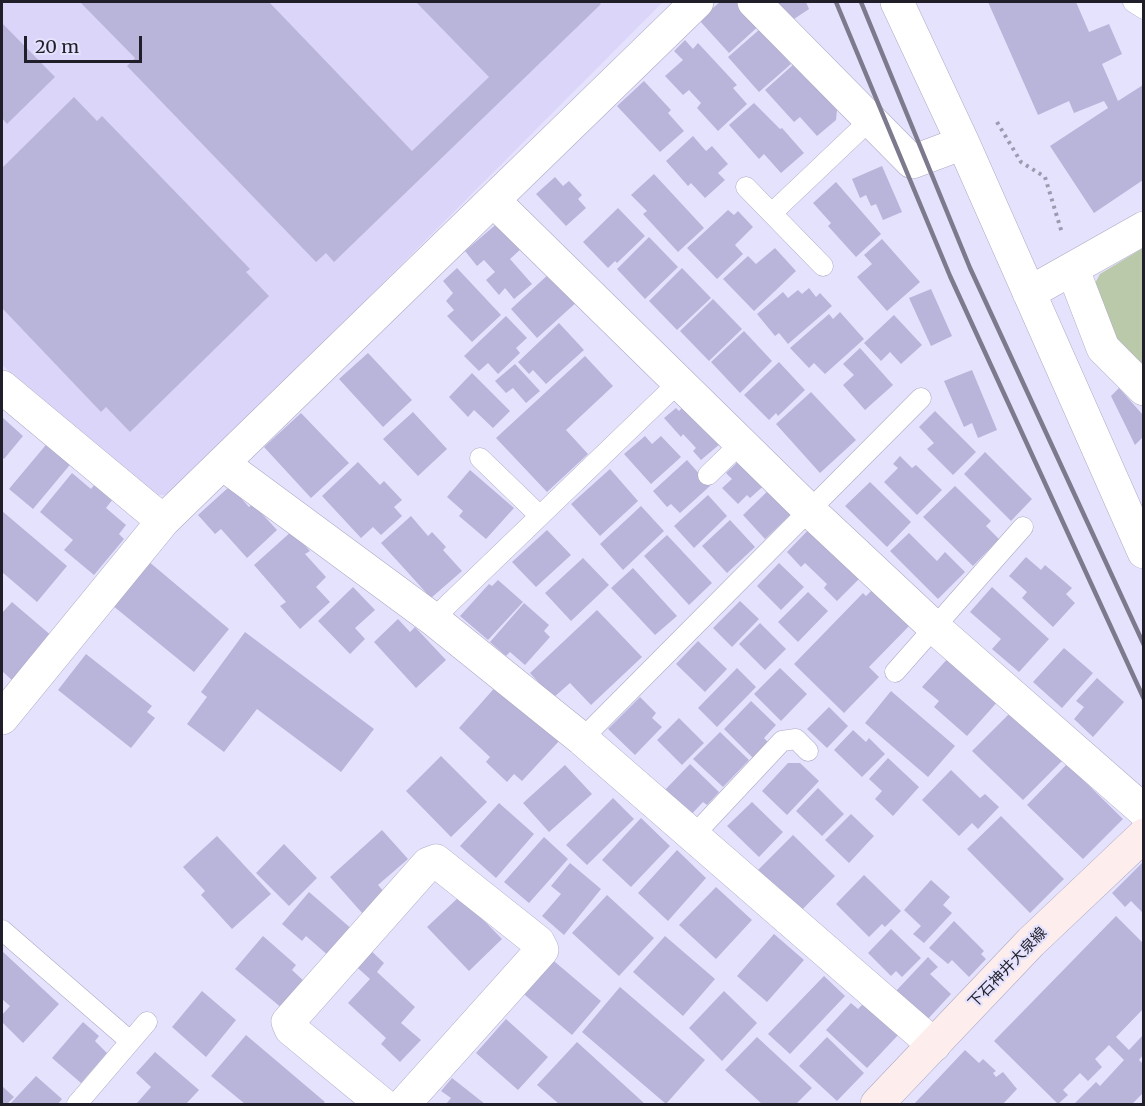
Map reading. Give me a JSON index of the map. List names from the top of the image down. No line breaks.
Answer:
{"streets":{"main road":["下石神井大泉線"]},"scale_bar":"20 m"}
